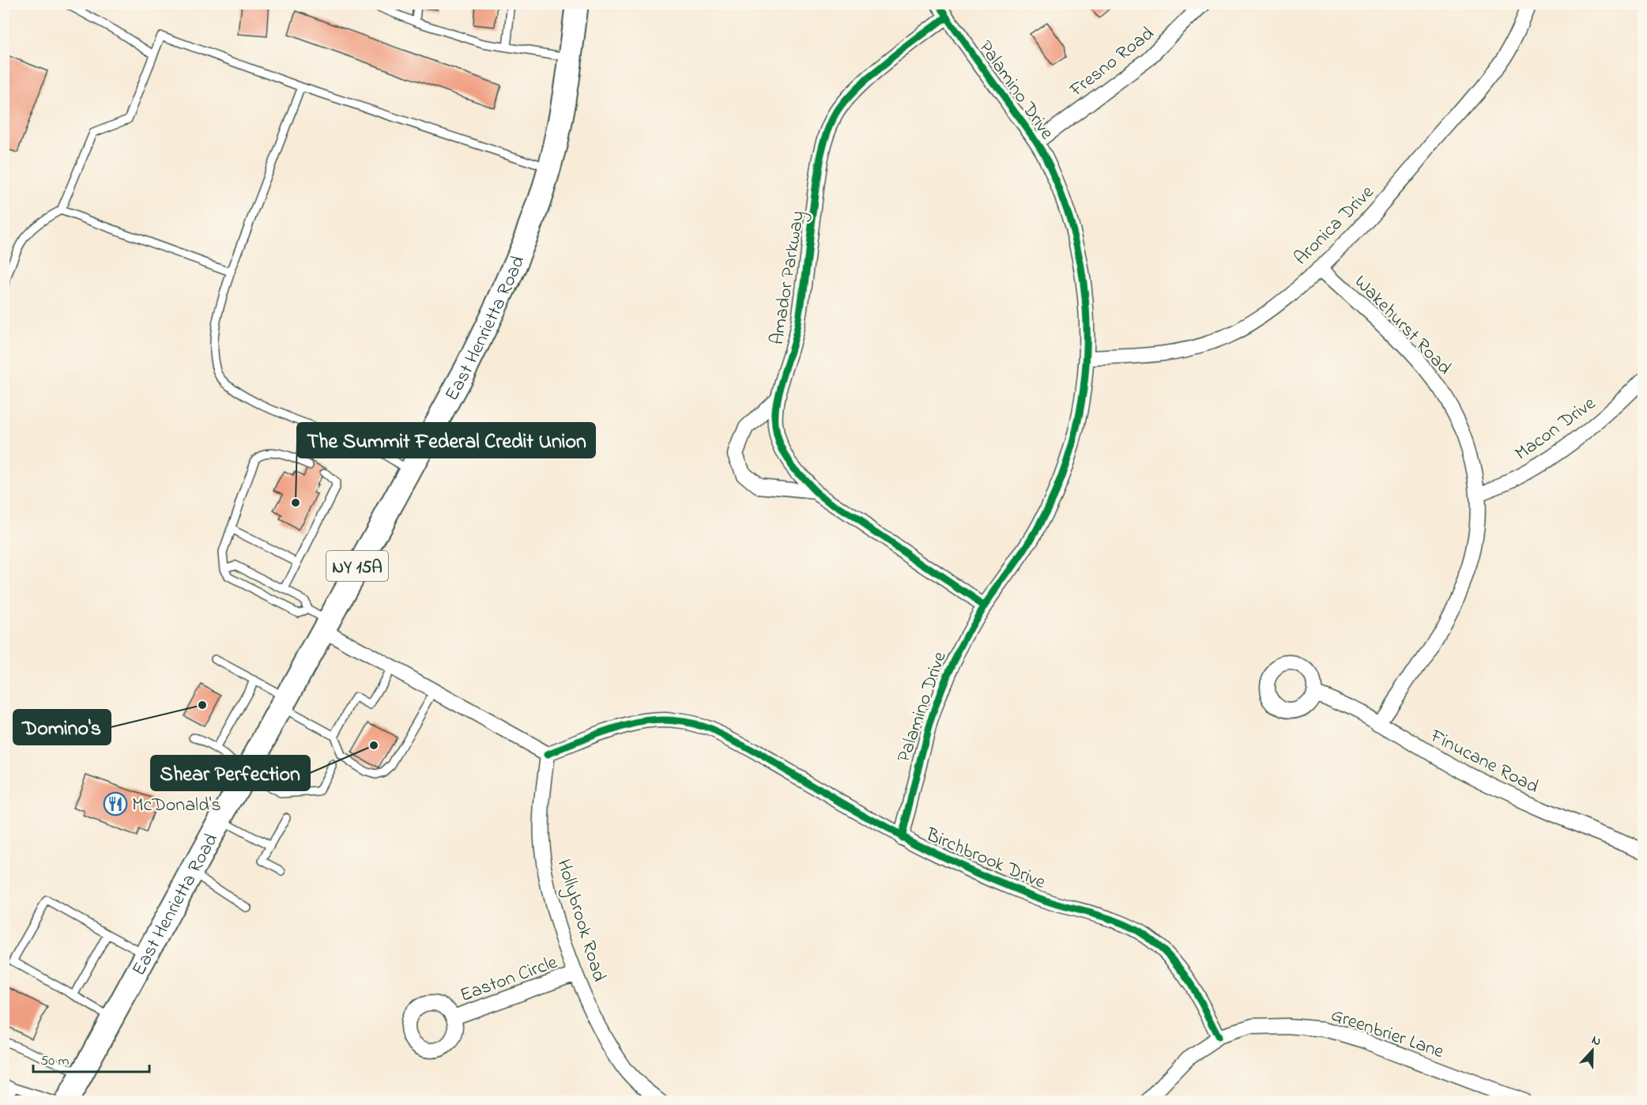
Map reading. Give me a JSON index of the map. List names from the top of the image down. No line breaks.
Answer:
{"streets":{"main road":["East Henrietta Road","NY 15A"],"street":["Fresno Road","Palamino Drive","Aronica Drive","Amador Parkway","Wakehurst Road","Macon Drive","Finucane Road","Birchbrook Drive","Hollybrook Road","Easton Circle","Greenbrier Lane"]},"crossings":[["Fresno Road","Palamino Drive"],["Palamino Drive","Aronica Drive"],["Palamino Drive","Amador Parkway"],["Palamino Drive","Birchbrook Drive"],["Aronica Drive","Wakehurst Road"],["Wakehurst Road","Macon Drive"],["Wakehurst Road","Finucane Road"],["Birchbrook Drive","Hollybrook Road"],["Birchbrook Drive","Greenbrier Lane"],["Hollybrook Road","Easton Circle"]],"places":{"other":["The Summit Federal Credit Union","Domino's","Shear Perfection"],"restaurant":["McDonald's"]},"scale_bar":"50 m","north":"top"}
